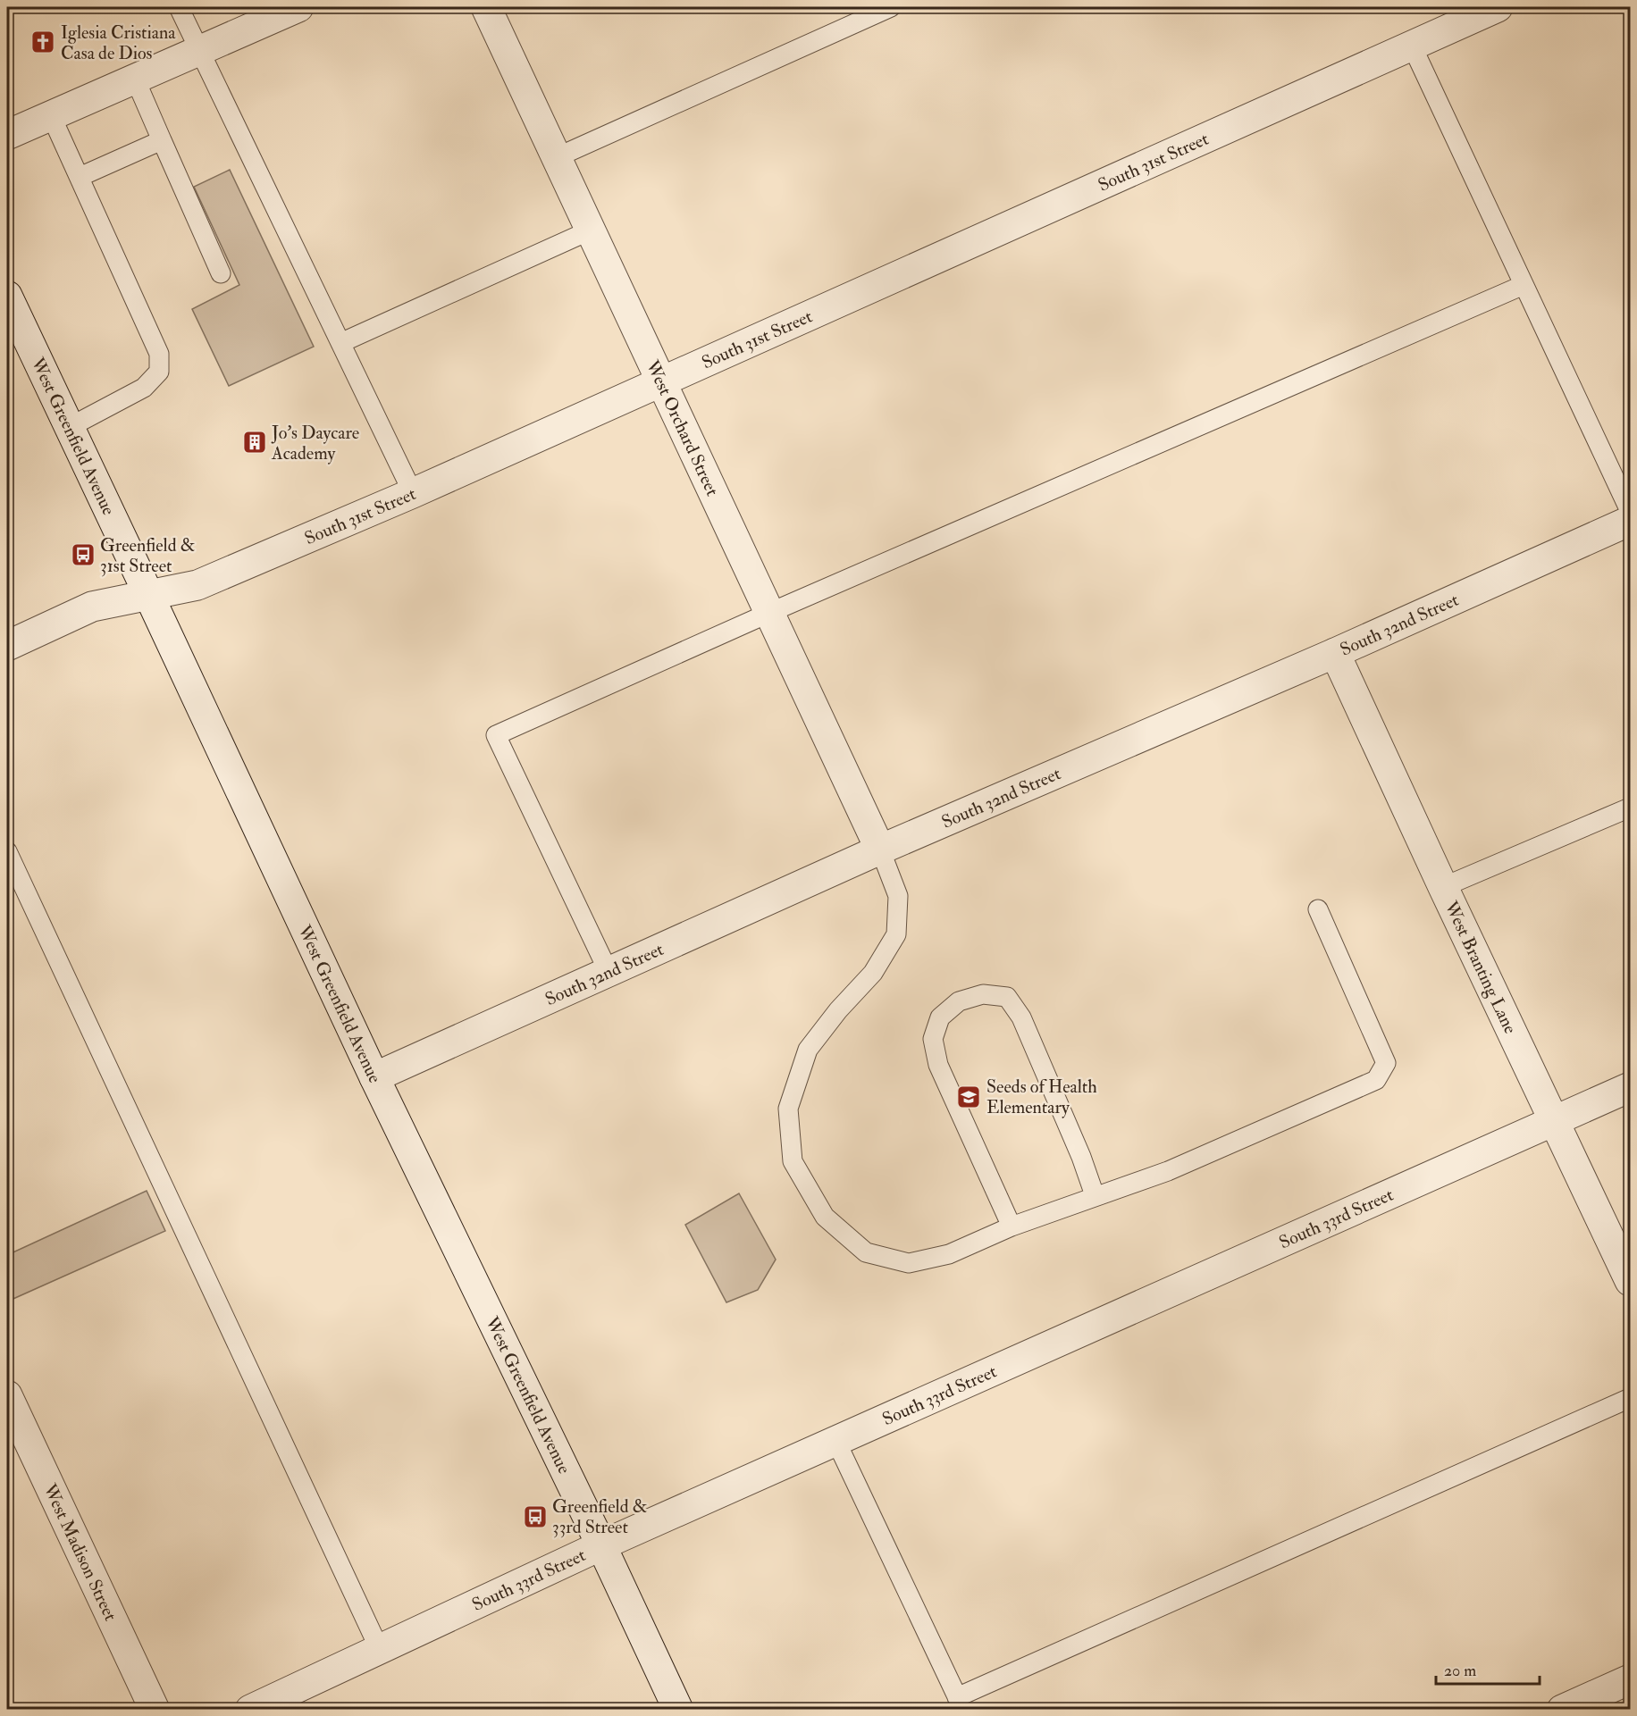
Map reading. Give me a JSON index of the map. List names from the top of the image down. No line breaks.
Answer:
{"streets":{"street":["South 31st Street","West Orchard Street","West Greenfield Avenue","South 32nd Street","West Branting Lane","South 33rd Street","West Madison Street"]},"crossings":[["South 31st Street","West Orchard Street"],["South 31st Street","West Greenfield Avenue"],["West Orchard Street","South 32nd Street"],["West Greenfield Avenue","South 32nd Street"],["West Greenfield Avenue","South 33rd Street"],["South 32nd Street","West Branting Lane"],["West Branting Lane","South 33rd Street"]],"places":{"church":["Iglesia Cristiana Casa de Dios"],"building":["Jo's Daycare Academy"],"bus stop":["Greenfield & 31st Street","Greenfield & 33rd Street"],"school or university":["Seeds of Health Elementary"]},"scale_bar":"20 m"}
